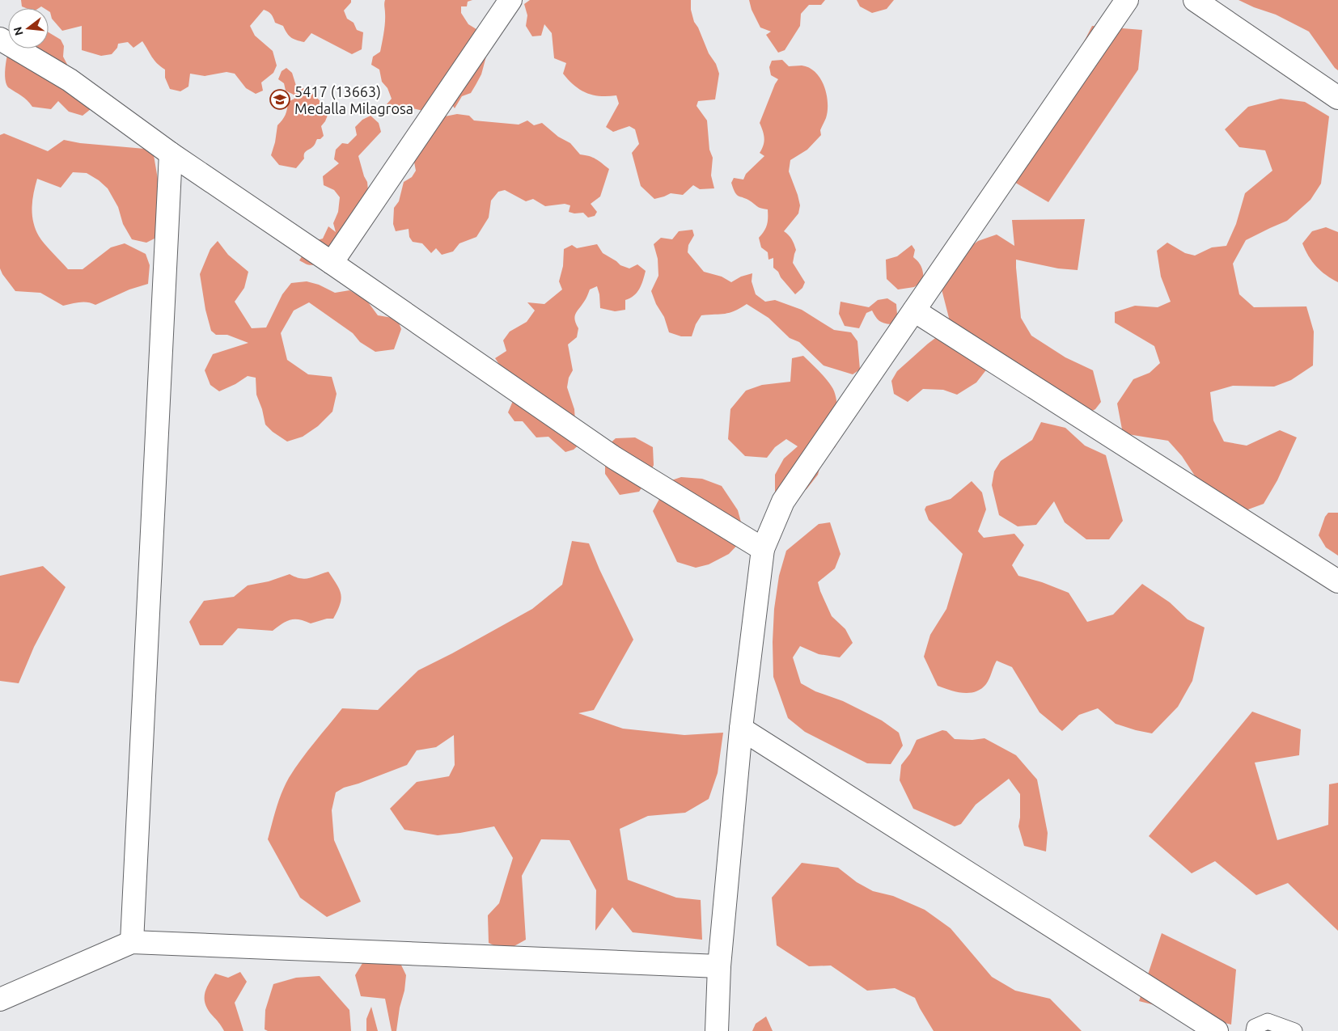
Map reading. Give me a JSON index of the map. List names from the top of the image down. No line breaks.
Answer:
{"places":{"school or university":["5417 (13663) Medalla Milagrosa"]},"north":"left"}
